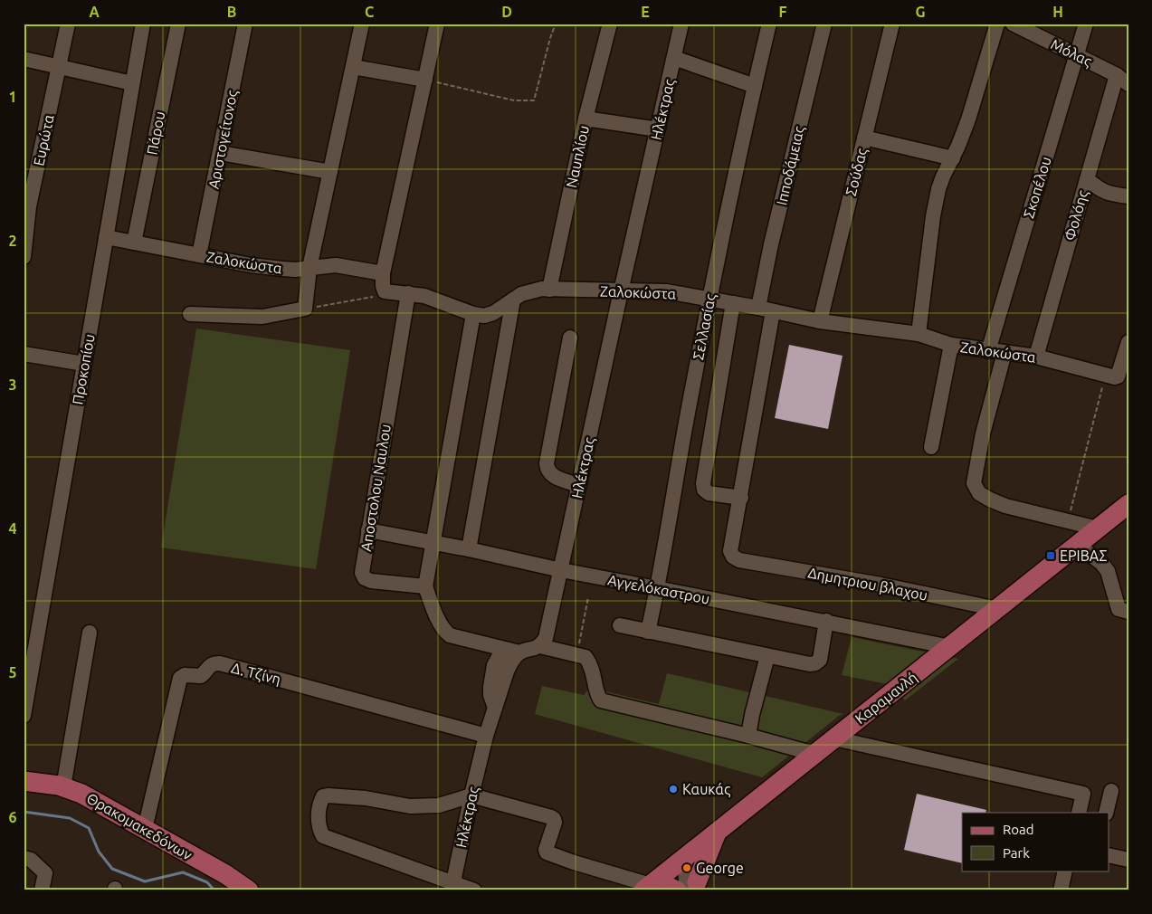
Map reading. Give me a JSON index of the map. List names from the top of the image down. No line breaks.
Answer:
{"streets":{"main road":["Καραμανλή","Θρακομακεδόνων"],"street":["Μόλας","Ηλέκτρας","Πάρου","Αριστογείτονος","Ευρώτα","Ναυπλίου","Ιπποδάμειας","Σούδας","Σκοπέλου","Φολόης","Ζαλοκώστα","Σελλασίας","Προκοπίου","Αποστολου Ναυλου","Δημητριου βλαχου","Αγγελόκαστρου","Δ. Τζίνη"]},"crossings":[["Μόλας","Σκοπέλου"],["Μόλας","Φολόης"],["Ηλέκτρας","Ζαλοκώστα"],["Ηλέκτρας","Αγγελόκαστρου"],["Ηλέκτρας","Δ. Τζίνη"],["Πάρου","Ζαλοκώστα"],["Αριστογείτονος","Ζαλοκώστα"],["Ναυπλίου","Ζαλοκώστα"],["Ιπποδάμειας","Ζαλοκώστα"],["Σούδας","Ζαλοκώστα"],["Σκοπέλου","Ζαλοκώστα"],["Φολόης","Ζαλοκώστα"],["Ζαλοκώστα","Σελλασίας"],["Ζαλοκώστα","Προκοπίου"],["Ζαλοκώστα","Αποστολου Ναυλου"],["Σελλασίας","Αγγελόκαστρου"],["Αποστολου Ναυλου","Αγγελόκαστρου"],["Δημητριου βλαχου","Καραμανλή"],["Αγγελόκαστρου","Καραμανλή"],["Δ. Τζίνη","Θρακομακεδόνων"]],"places":{"transit":["ΕΡΙΒΑΣ"],"other":["Καυκάς","George"]},"legend":["Road","Park"],"grid":{"columns":["A","B","C","D","E","F","G","H"],"rows":["1","2","3","4","5","6"]}}
